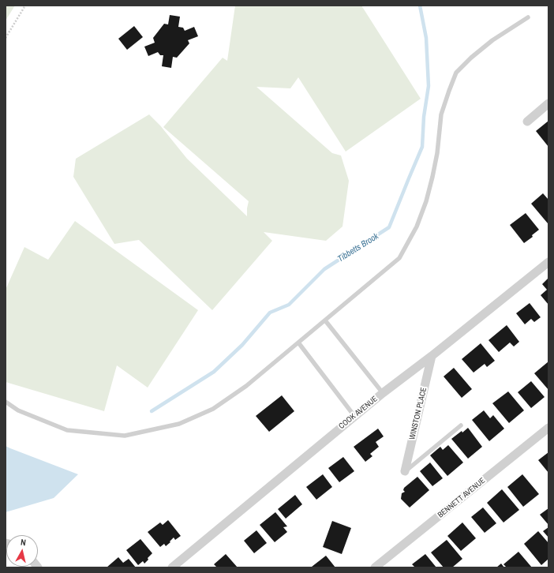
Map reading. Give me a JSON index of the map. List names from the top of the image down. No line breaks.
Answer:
{"streets":{"street":["COOK AVENUE","WINSTON PLACE","BENNETT AVENUE"]},"crossings":[["COOK AVENUE","WINSTON PLACE"]],"water":["Tibbetts Brook"],"north":"top"}
